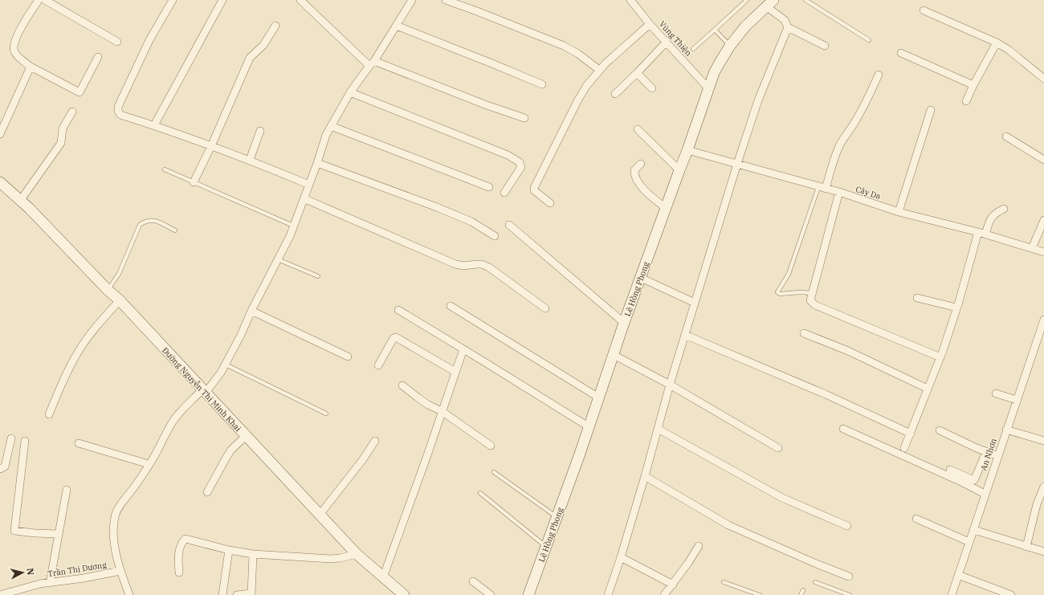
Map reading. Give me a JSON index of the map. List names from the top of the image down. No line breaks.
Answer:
{"streets":{"main road":["Lê Hồng Phong","Đường Nguyễn Thị Minh Khai"],"street":["Vũng Thiện","Cây Da","An Nhơn","Trần Thị Dương"]},"crossings":[["Vũng Thiện","Lê Hồng Phong"],["Cây Da","Lê Hồng Phong"]],"north":"right"}
